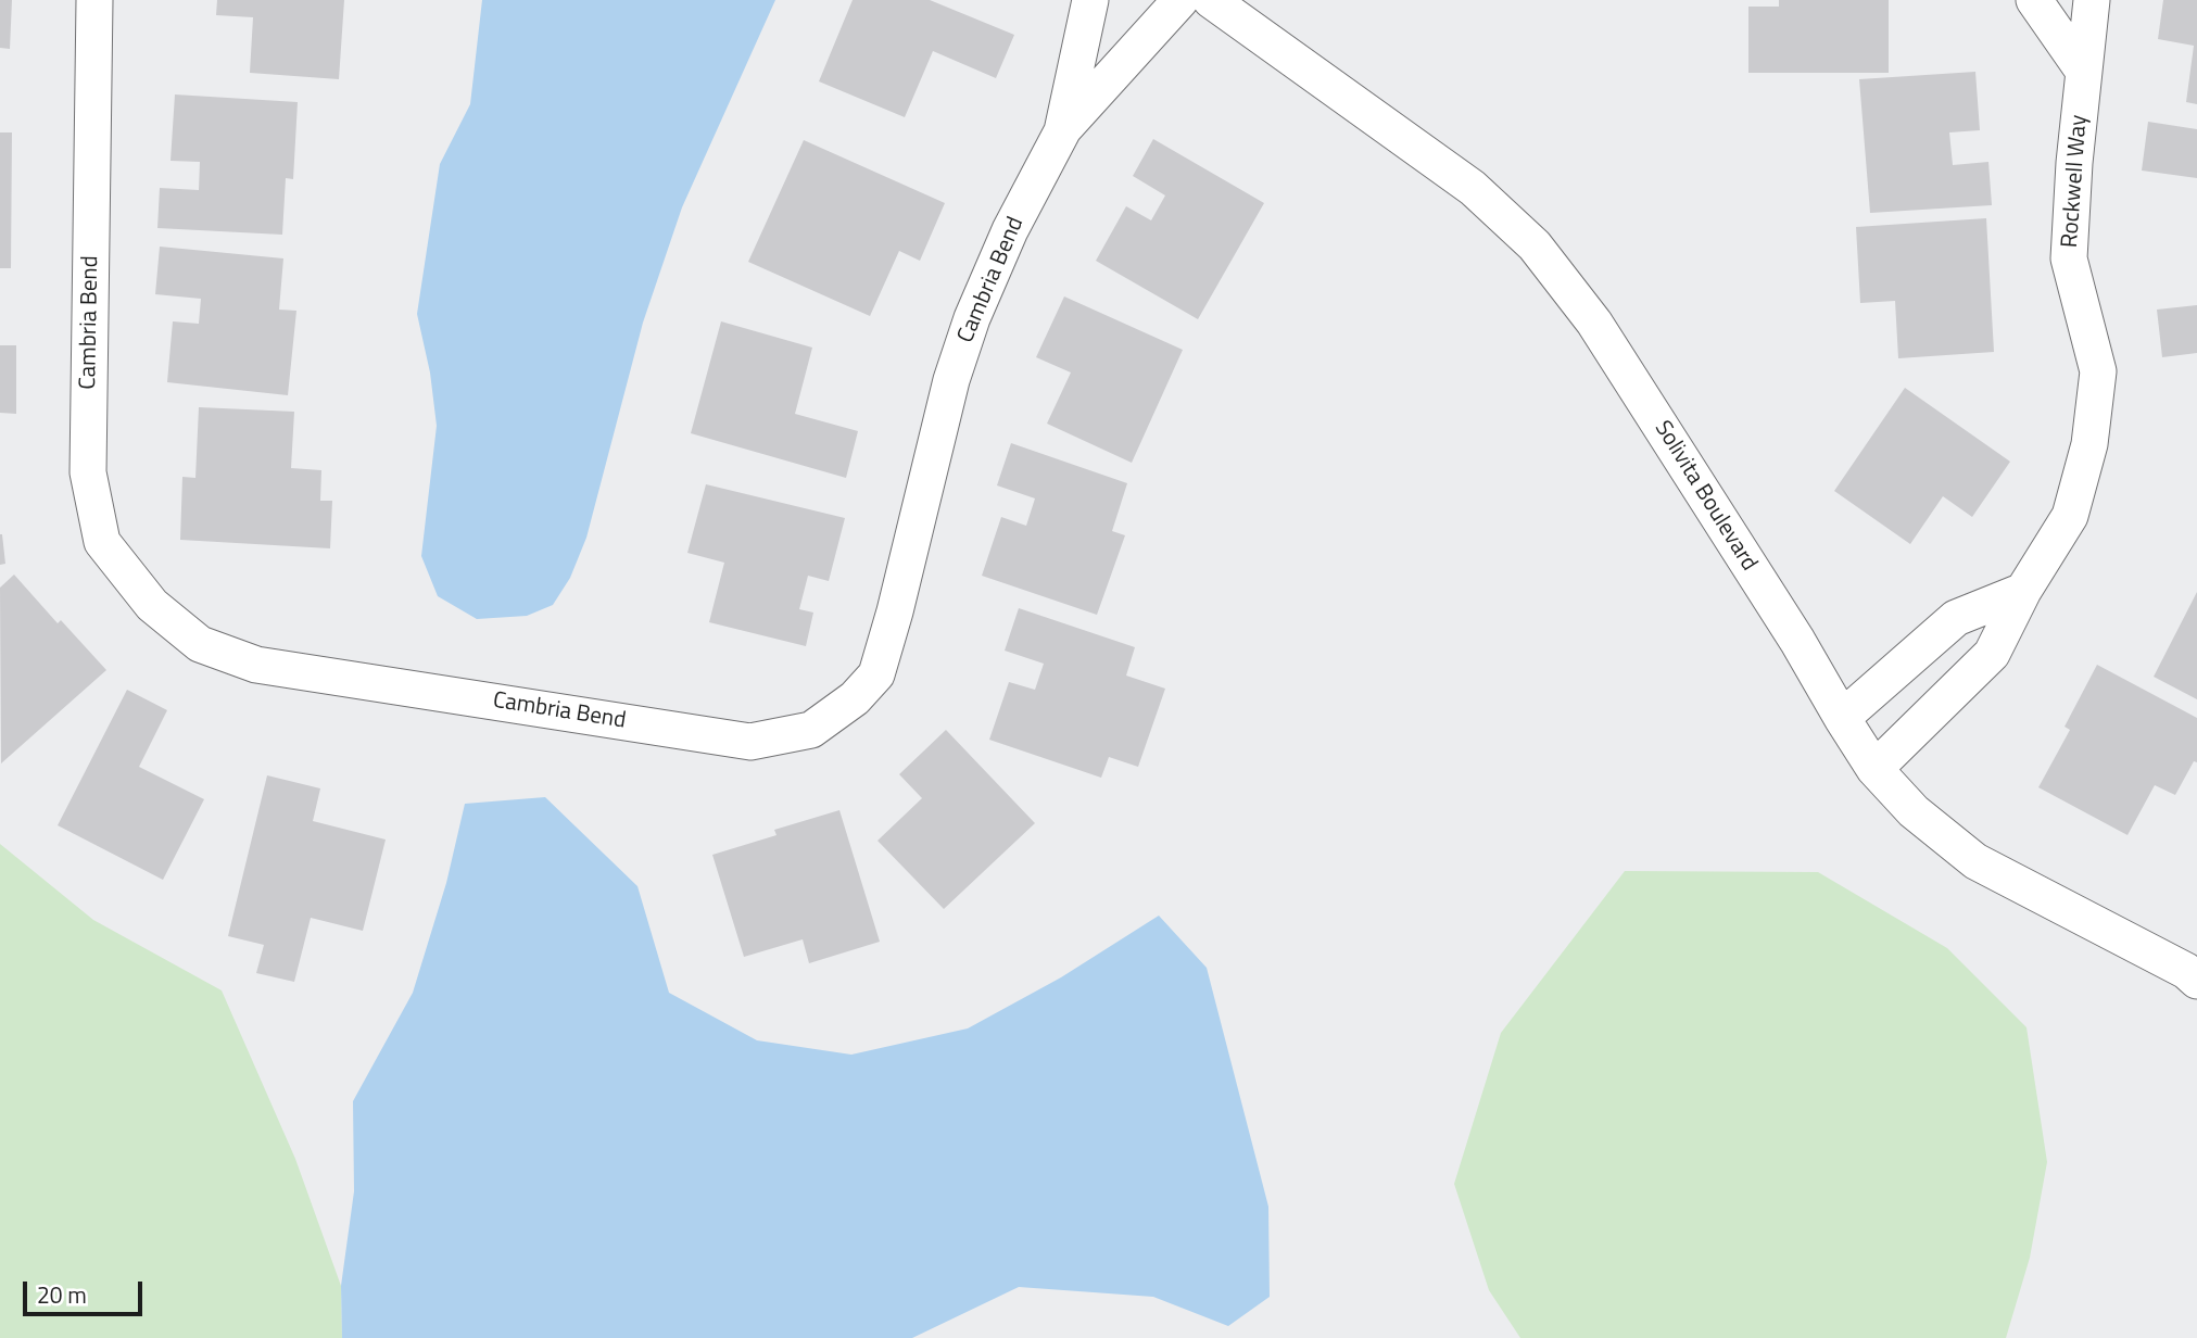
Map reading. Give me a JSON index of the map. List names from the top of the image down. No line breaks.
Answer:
{"streets":{"street":["Rockwell Way","Cambria Bend","Solivita Boulevard"]},"crossings":[["Rockwell Way","Solivita Boulevard"]],"scale_bar":"20 m"}
